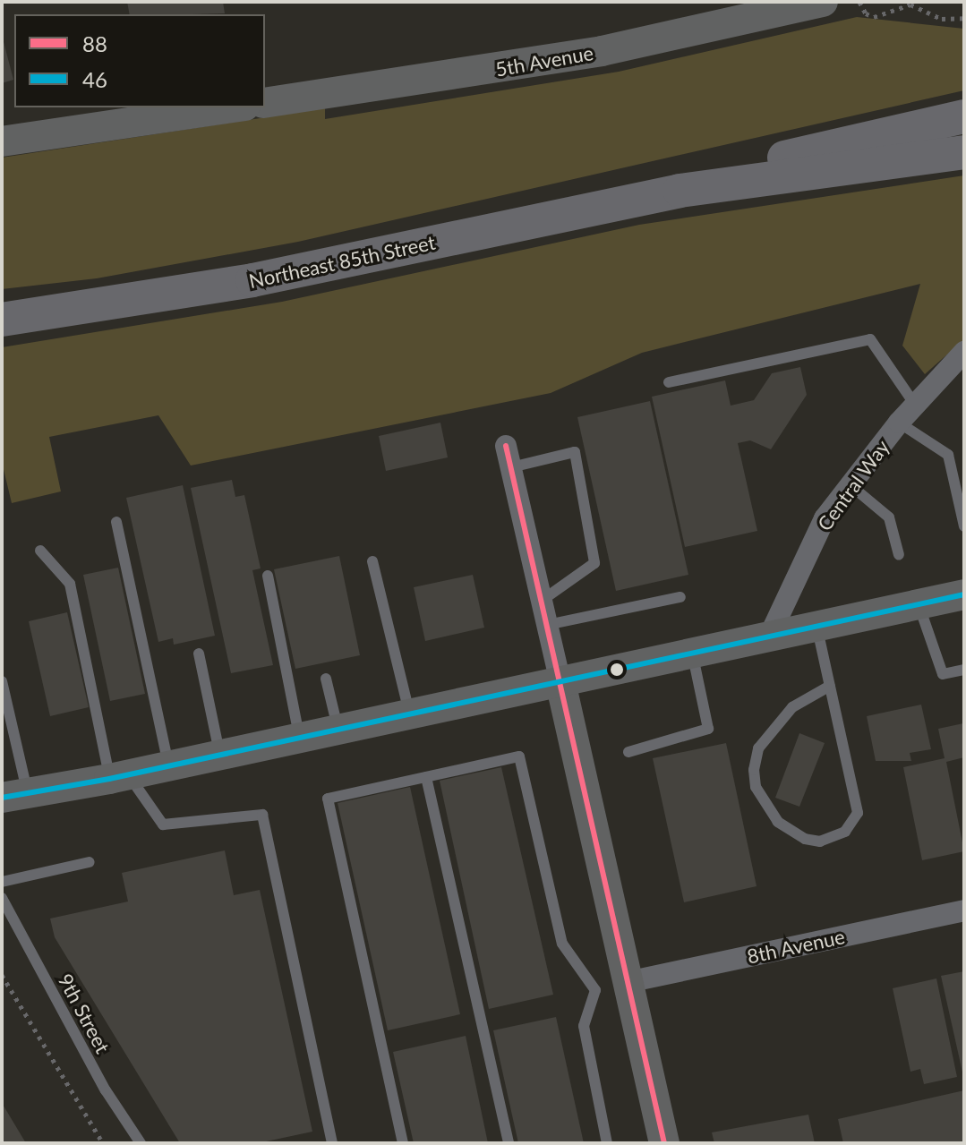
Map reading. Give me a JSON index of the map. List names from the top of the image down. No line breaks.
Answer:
{"streets":{"main road":["Northeast 85th Street"],"street":["5th Avenue","Central Way","8th Avenue"],"lane":["9th Street"]},"lines":["transit line 88","transit line 46"],"legend":["88","46"]}
